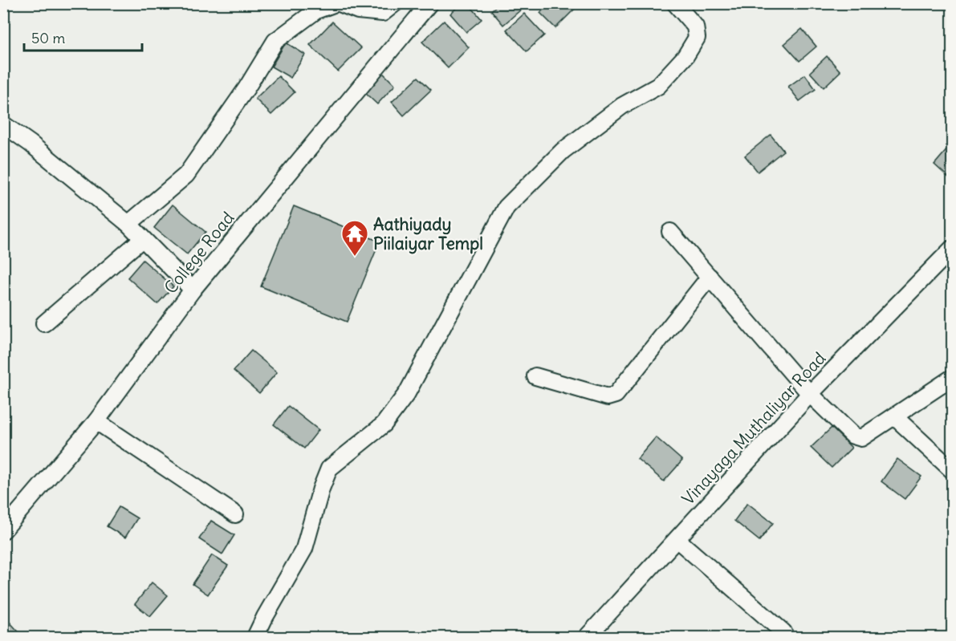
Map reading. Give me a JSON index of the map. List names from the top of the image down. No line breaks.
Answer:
{"streets":{"street":["College Road","Vinayaga Muthaliyar Road"]},"places":{"temple":["Aathiyady Piilaiyar Templ"]},"scale_bar":"50 m"}
